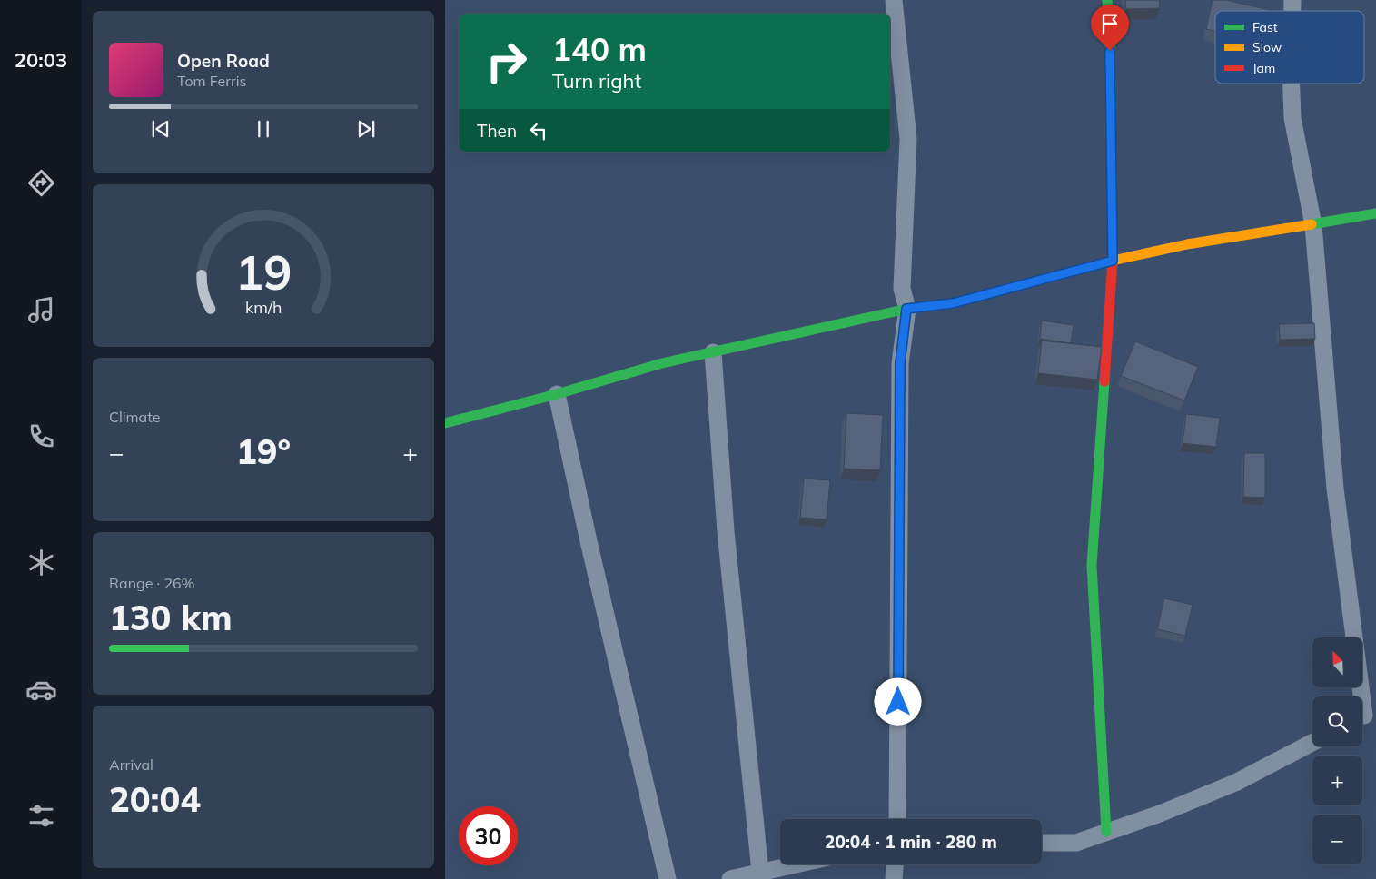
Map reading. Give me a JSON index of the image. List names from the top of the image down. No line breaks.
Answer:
{"legend":["Fast","Slow","Jam"],"north":"top left","page":{"tabs":"20:03","turn":["140 m","Turn right"],"song":["Open Road","Tom Ferris"],"then":"Then","tile":["Climate",["Range · 26%","130 km"],["Arrival","20:04"]],"heat":["−","19°","+"],"map_buttons":["+","−"],"limit":"30","trip":"20:04 · 1 min · 280 m","gauge":["19","km/h"]}}
